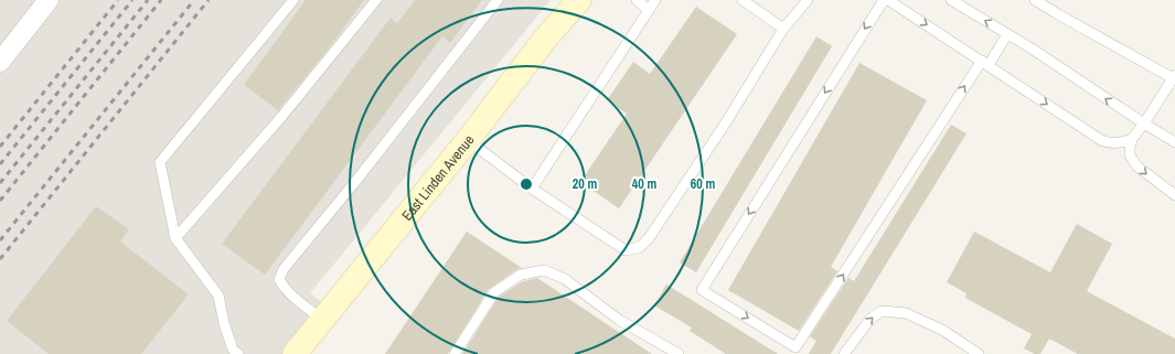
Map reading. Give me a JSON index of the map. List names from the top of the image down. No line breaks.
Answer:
{"streets":{"street":["East Linden Avenue"]},"rings":["20 m","40 m","60 m"]}
